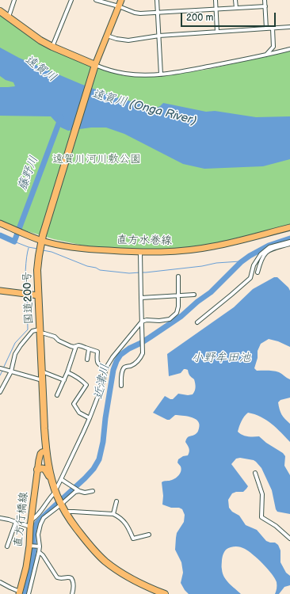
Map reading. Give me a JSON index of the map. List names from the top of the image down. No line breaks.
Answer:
{"streets":{"highway":["国道200号"],"main road":["直方水巻線","直方行橋線"]},"crossings":[["直方水巻線","国道200号"],["国道200号","直方行橋線"]],"water":["遠賀川","遠賀川 (Onga River)","藤野川","小野牟田池","近津川"],"parks":["遠賀川河川敷公園"],"scale_bar":"200 m"}
